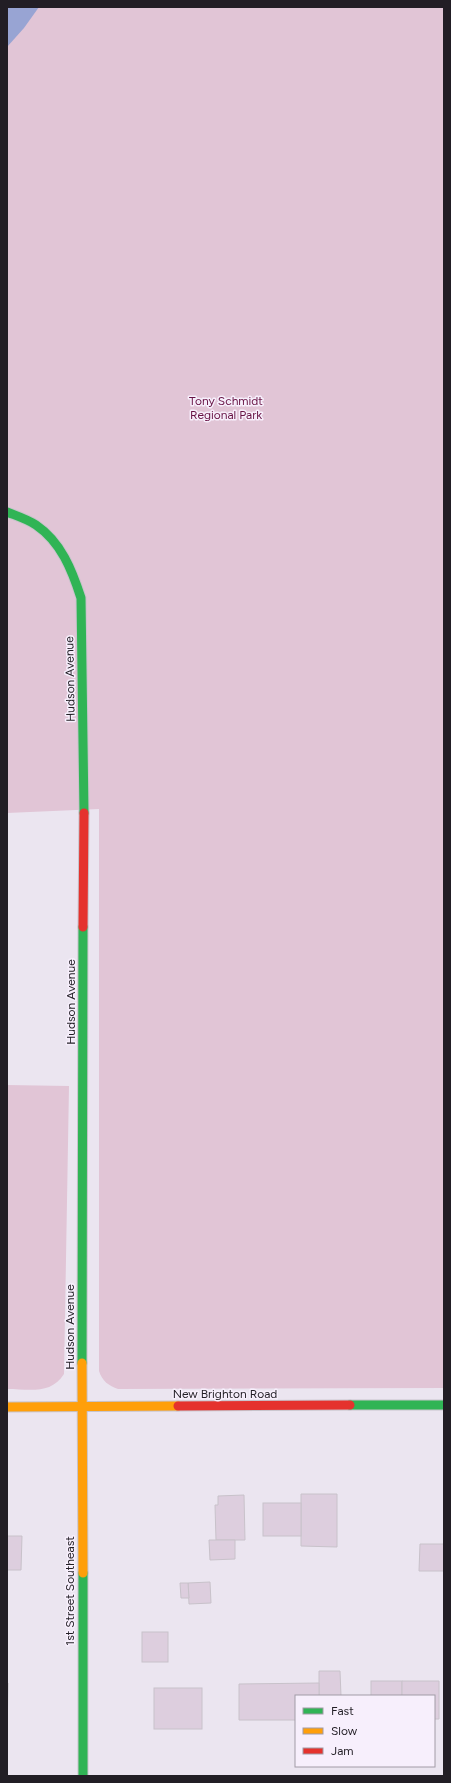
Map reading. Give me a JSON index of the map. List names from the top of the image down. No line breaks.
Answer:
{"streets":{"street":["Hudson Avenue","New Brighton Road","1st Street Southeast"]},"crossings":[["Hudson Avenue","New Brighton Road"],["Hudson Avenue","1st Street Southeast"],["New Brighton Road","1st Street Southeast"]],"parks":["Tony Schmidt Regional Park"],"legend":["Fast","Slow","Jam"]}
